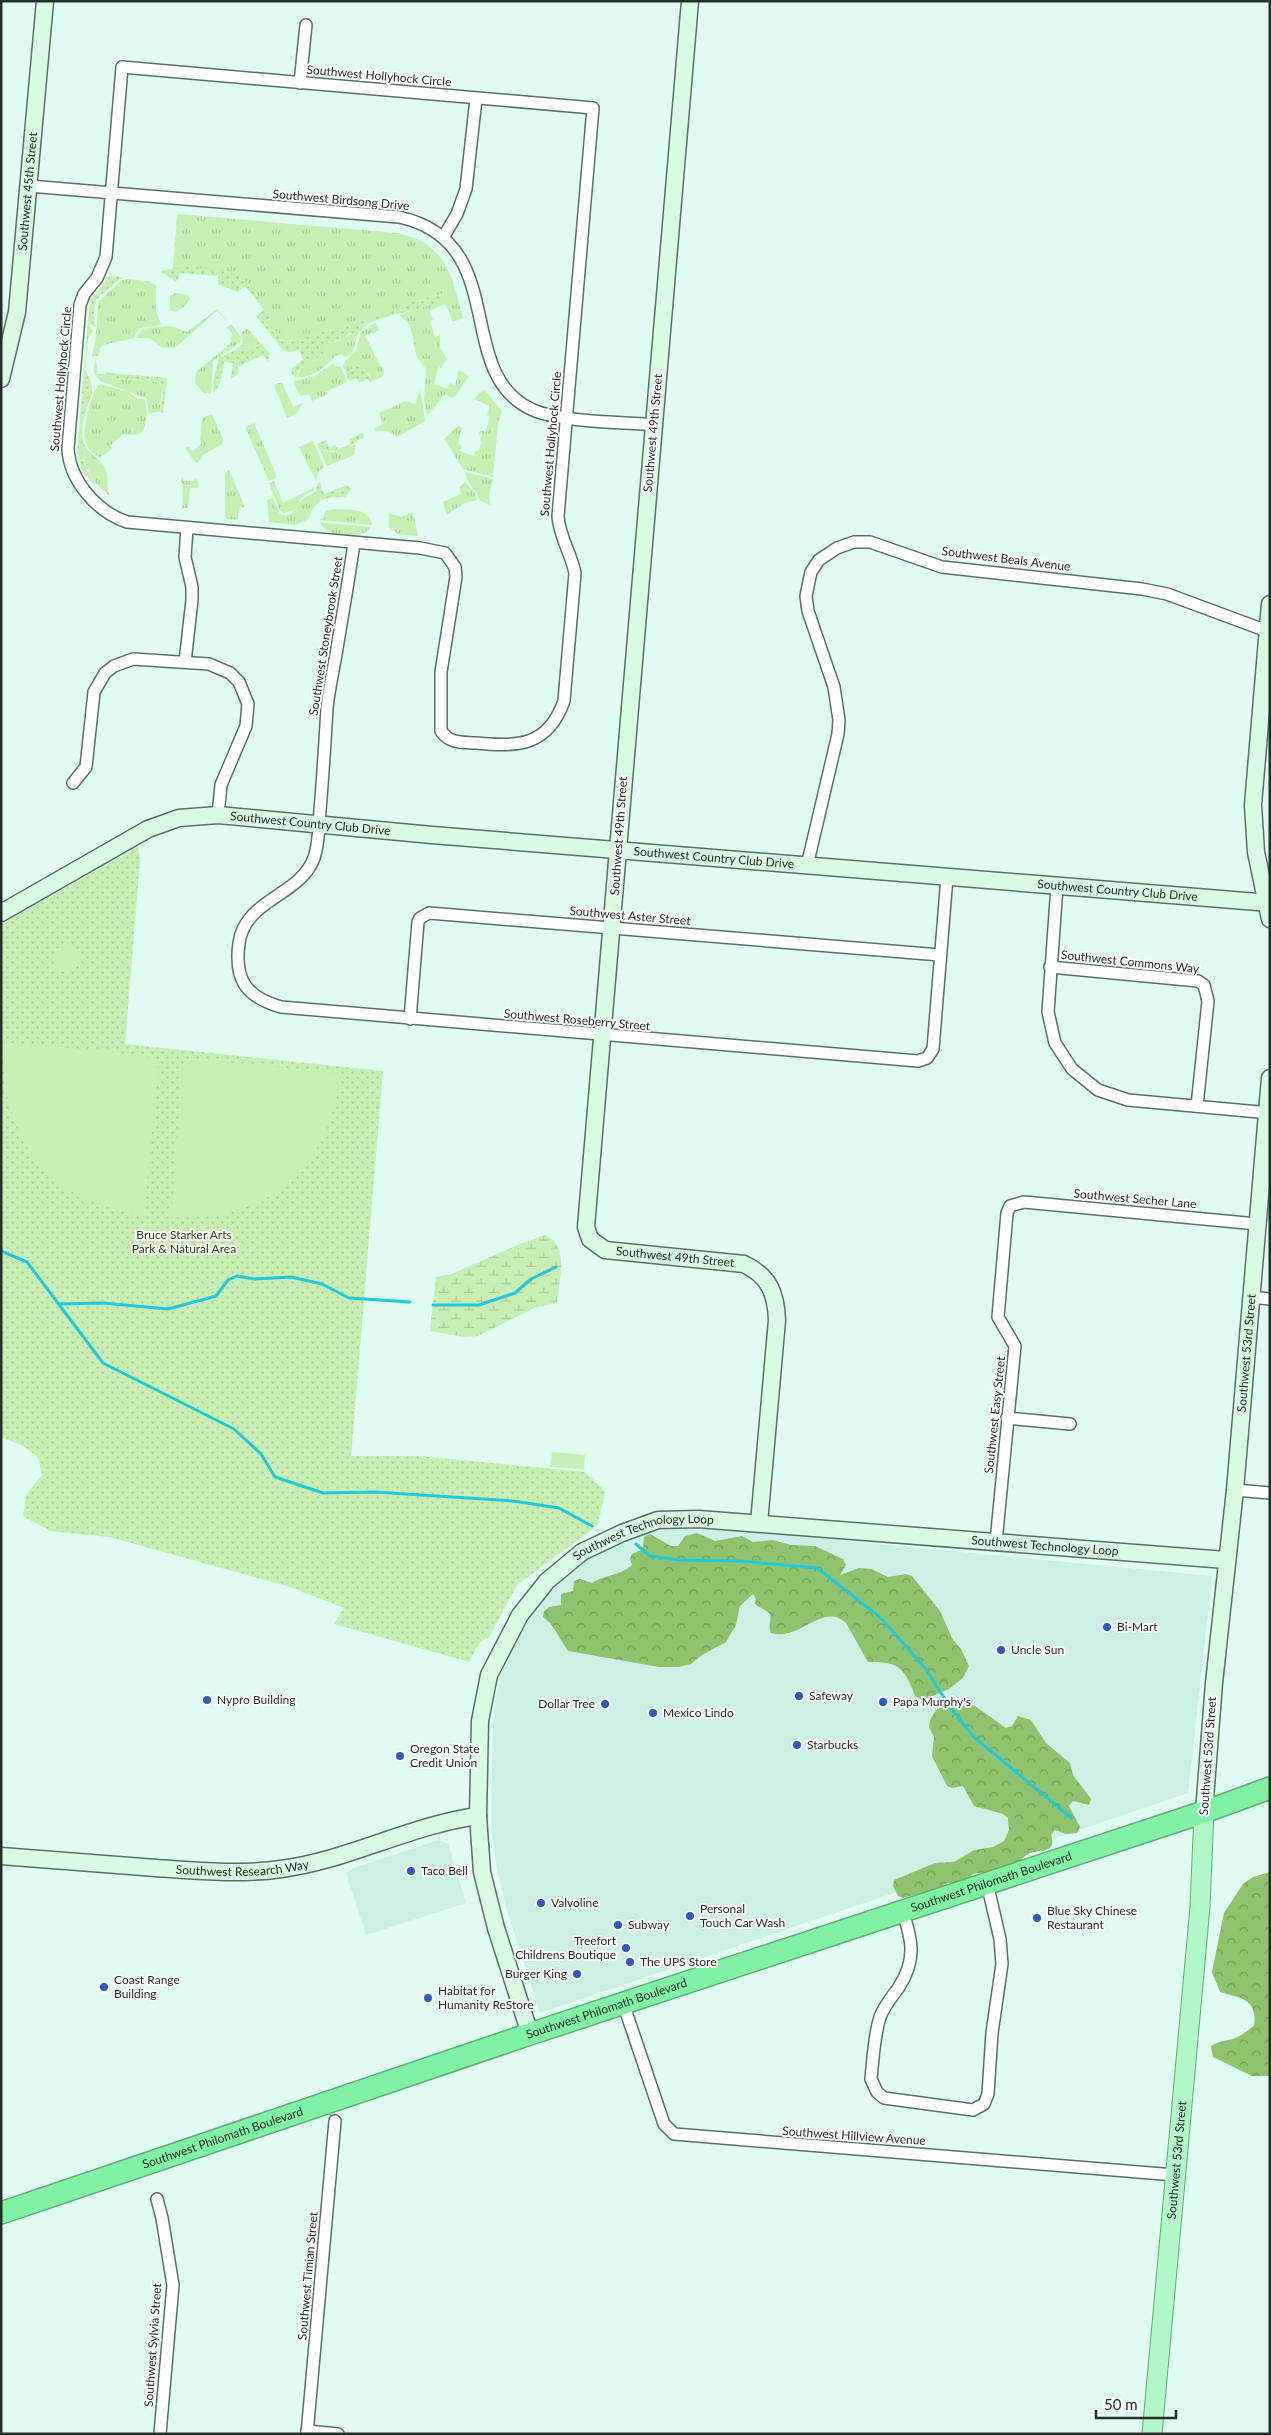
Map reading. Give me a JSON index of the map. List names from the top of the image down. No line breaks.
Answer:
{"streets":{"highway":["Southwest Philomath Boulevard"],"main road":["Southwest 53rd Street"],"street":["Southwest Hollyhock Circle","Southwest 45th Street","Southwest Birdsong Drive","Southwest 49th Street","Southwest Beals Avenue","Southwest Stoneybrook Street","Southwest Country Club Drive","Southwest Aster Street","Southwest Commons Way","Southwest Roseberry Street","Southwest Secher Lane","Southwest Easy Street","Southwest Technology Loop","Southwest Research Way","Southwest Hillview Avenue","Southwest Timian Street","Southwest Sylvia Street"]},"crossings":[["Southwest Hollyhock Circle","Southwest Birdsong Drive"],["Southwest Hollyhock Circle","Southwest Stoneybrook Street"],["Southwest 45th Street","Southwest Birdsong Drive"],["Southwest Birdsong Drive","Southwest 49th Street"],["Southwest 49th Street","Southwest Country Club Drive"],["Southwest 49th Street","Southwest Aster Street"],["Southwest 49th Street","Southwest Roseberry Street"],["Southwest 49th Street","Southwest Technology Loop"],["Southwest Beals Avenue","Southwest Country Club Drive"],["Southwest Stoneybrook Street","Southwest Country Club Drive"],["Southwest Stoneybrook Street","Southwest Roseberry Street"],["Southwest Country Club Drive","Southwest Roseberry Street"],["Southwest Aster Street","Southwest Roseberry Street"],["Southwest Secher Lane","Southwest 53rd Street"],["Southwest Secher Lane","Southwest Easy Street"],["Southwest 53rd Street","Southwest Technology Loop"],["Southwest 53rd Street","Southwest Philomath Boulevard"],["Southwest 53rd Street","Southwest Hillview Avenue"],["Southwest Easy Street","Southwest Technology Loop"],["Southwest Technology Loop","Southwest Research Way"],["Southwest Technology Loop","Southwest Philomath Boulevard"],["Southwest Philomath Boulevard","Southwest Hillview Avenue"]],"parks":["Bruce Starker Arts Park & Natural Area"],"places":["Bi-Mart","Uncle Sun","Safeway","Nypro Building","Papa Murphy's","Dollar Tree","Mexico Lindo","Starbucks","Oregon State Credit Union","Taco Bell","Valvoline","Personal Touch Car Wash","Blue Sky Chinese Restaurant","Subway","Treefort Childrens Boutique","The UPS Store","Burger King","Coast Range Building","Habitat for Humanity ReStore"],"scale_bar":"50 m"}
